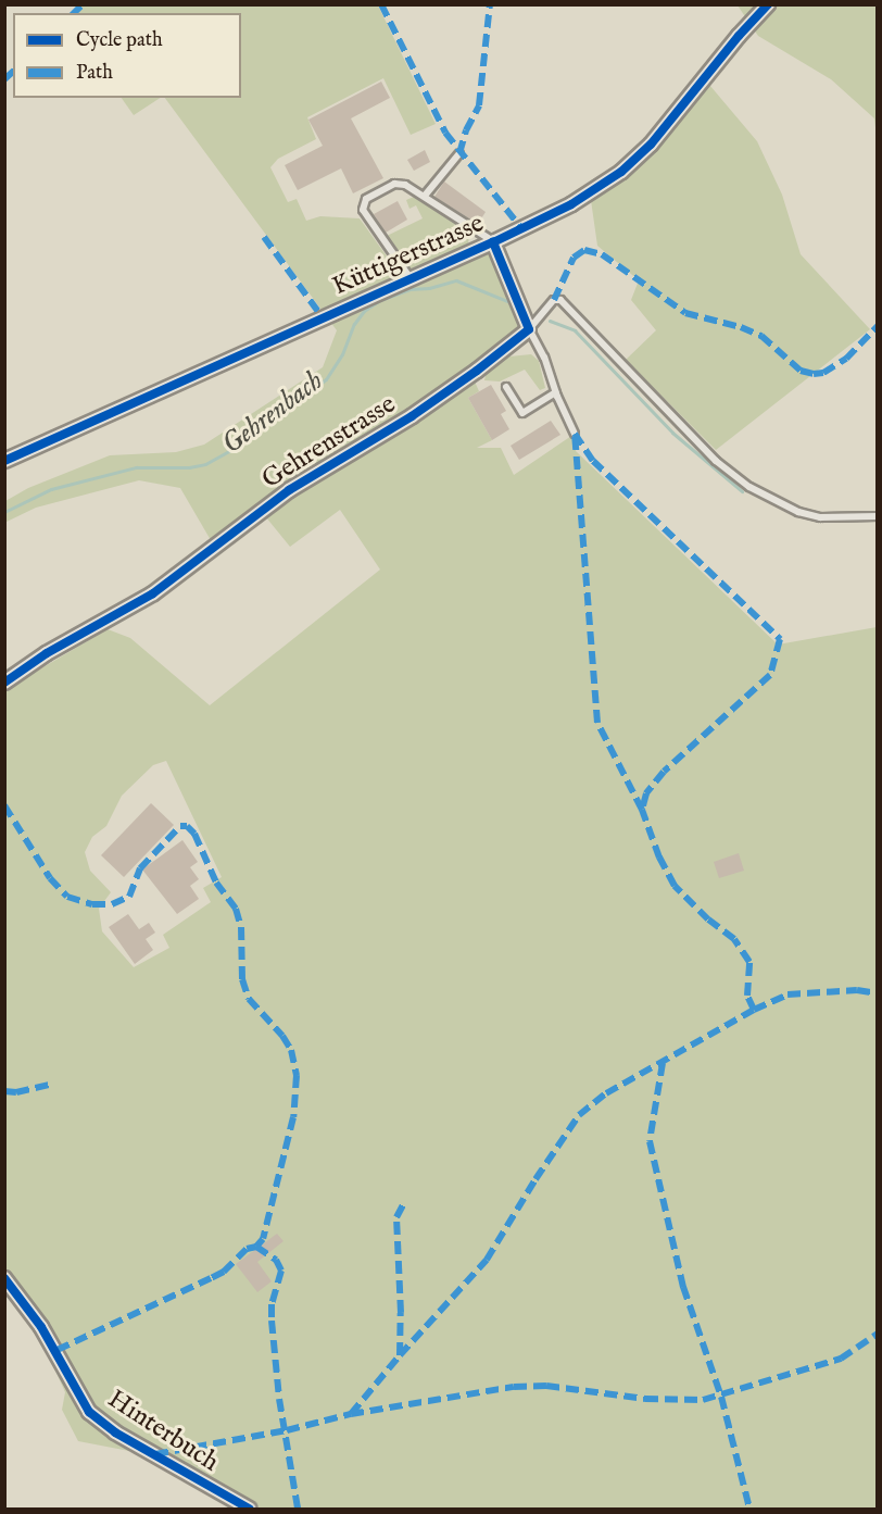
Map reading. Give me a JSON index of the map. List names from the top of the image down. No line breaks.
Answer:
{"streets":{"street":["Küttigerstrasse","Gehrenstrasse","Hinterbuch"]},"water":["Gehrenbach"],"legend":["Cycle path","Path"]}
